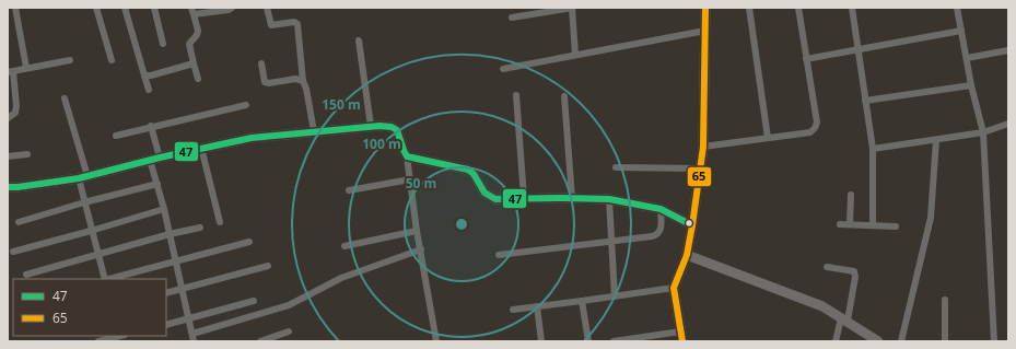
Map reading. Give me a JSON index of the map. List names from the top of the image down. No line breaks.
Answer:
{"lines":["transit line 65","transit line 47"],"legend":["47","65"],"rings":["150 m","100 m","50 m"]}
